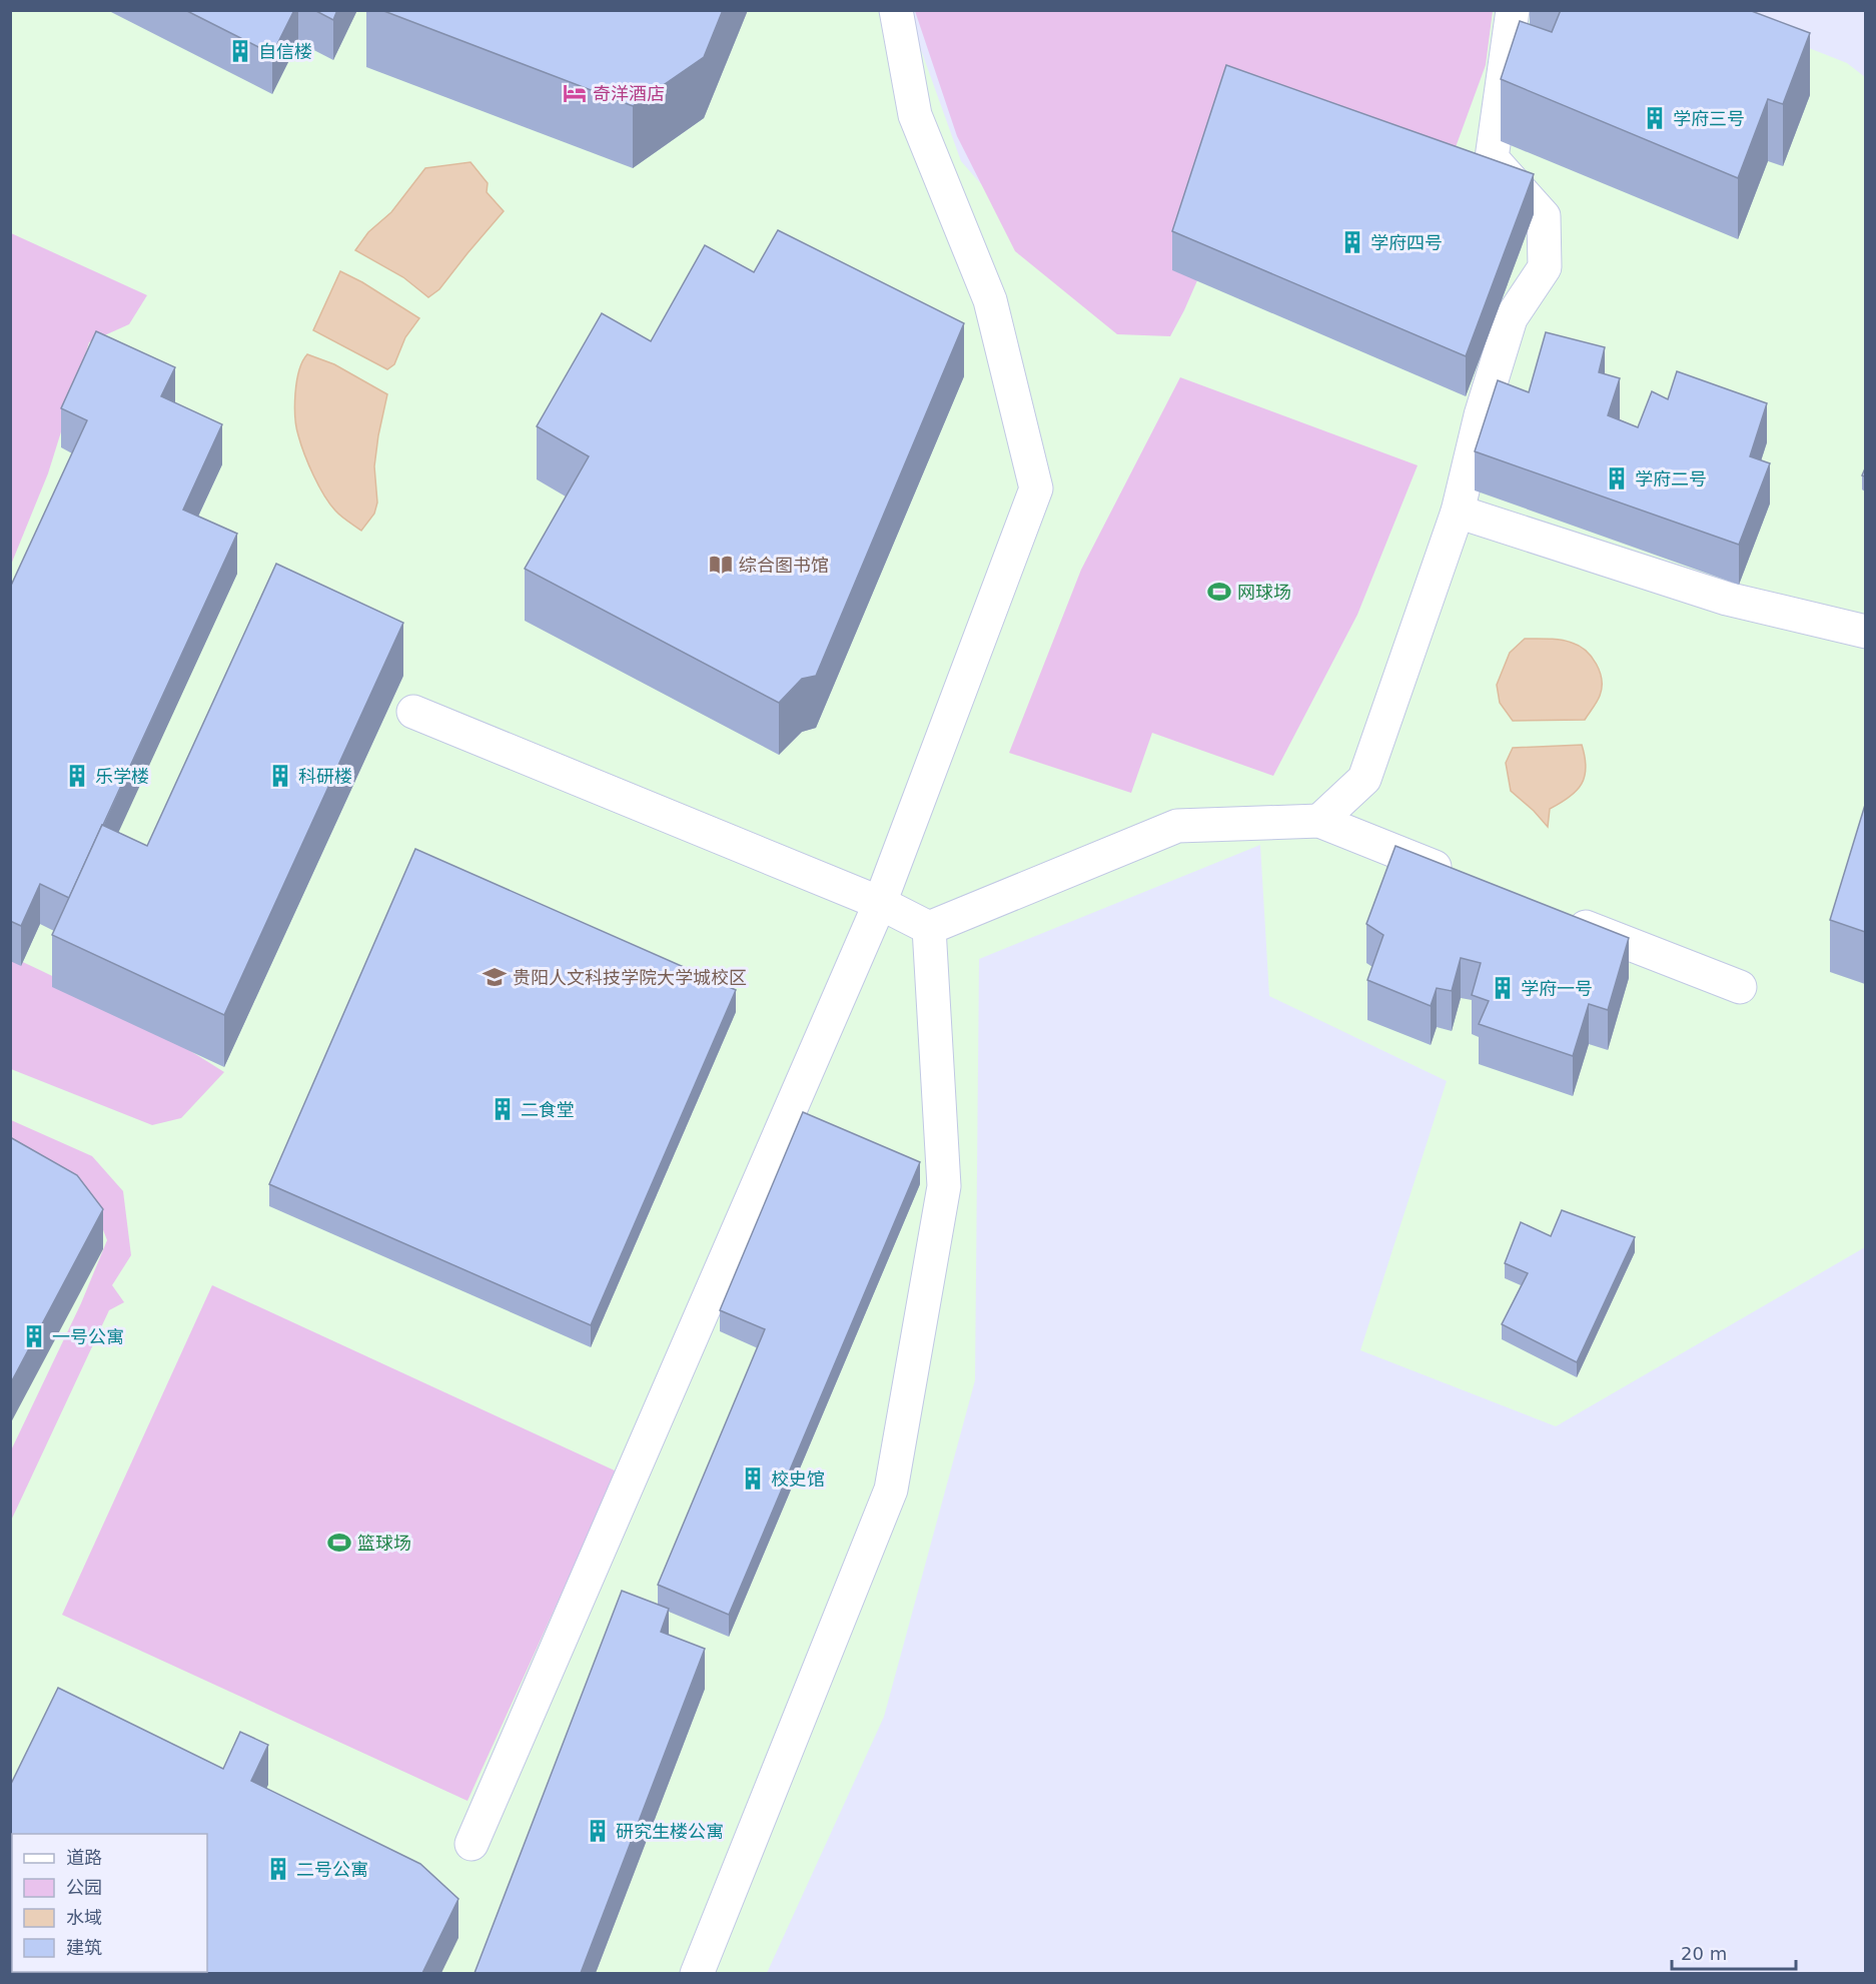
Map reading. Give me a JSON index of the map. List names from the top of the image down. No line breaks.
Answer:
{"places":{"building":["自信楼","学府三号","学府四号","学府二号","乐学楼","科研楼","学府一号","二食堂","一号公寓","校史馆","研究生楼公寓","二号公寓"],"hotel":["奇洋酒店"],"library":["综合图书馆"],"sports":["网球场","篮球场"],"school or university":["贵阳人文科技学院大学城校区"]},"legend":["道路","公园","水域","建筑"],"scale_bar":"20 m"}
